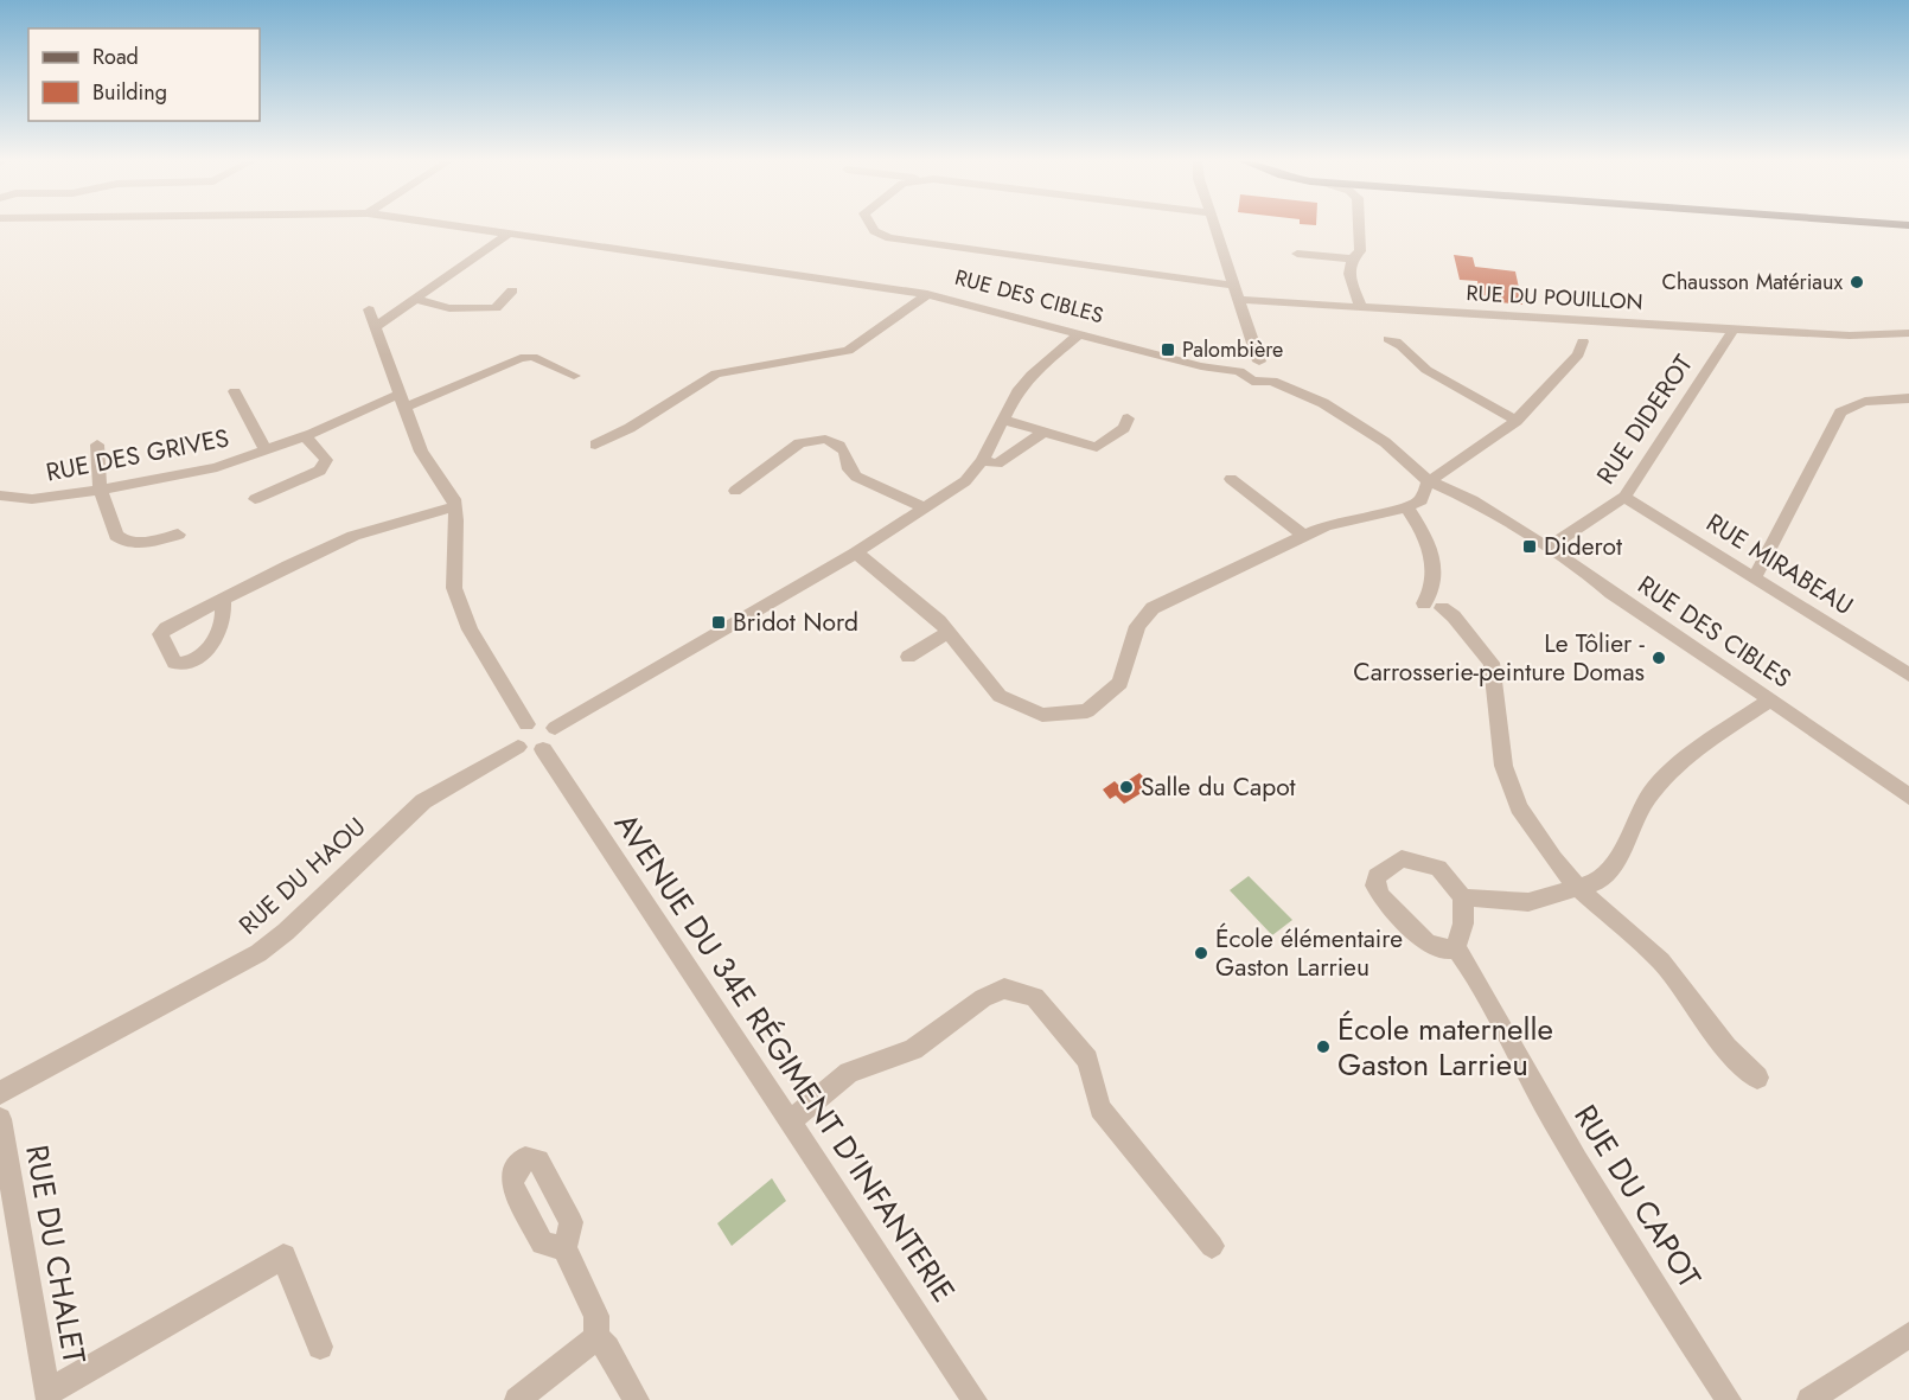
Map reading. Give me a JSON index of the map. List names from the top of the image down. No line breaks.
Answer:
{"streets":{"street":["RUE DES CIBLES","RUE DU POUILLON","RUE DIDEROT","RUE DES GRIVES","RUE MIRABEAU","RUE DU HAOU","AVENUE DU 34E RÉGIMENT D'INFANTERIE","RUE DU CAPOT","RUE DU CHALET"]},"crossings":[["RUE DES CIBLES","RUE DIDEROT"],["RUE DU POUILLON","RUE DIDEROT"],["RUE DIDEROT","RUE MIRABEAU"],["RUE DU HAOU","AVENUE DU 34E RÉGIMENT D'INFANTERIE"]],"places":{"other":["Chausson Matériaux","Le Tôlier - Carrosserie-peinture Domas","Salle du Capot","École élémentaire Gaston Larrieu","École maternelle Gaston Larrieu"],"transit":["Palombière","Diderot","Bridot Nord"]},"legend":["Road","Building"]}
